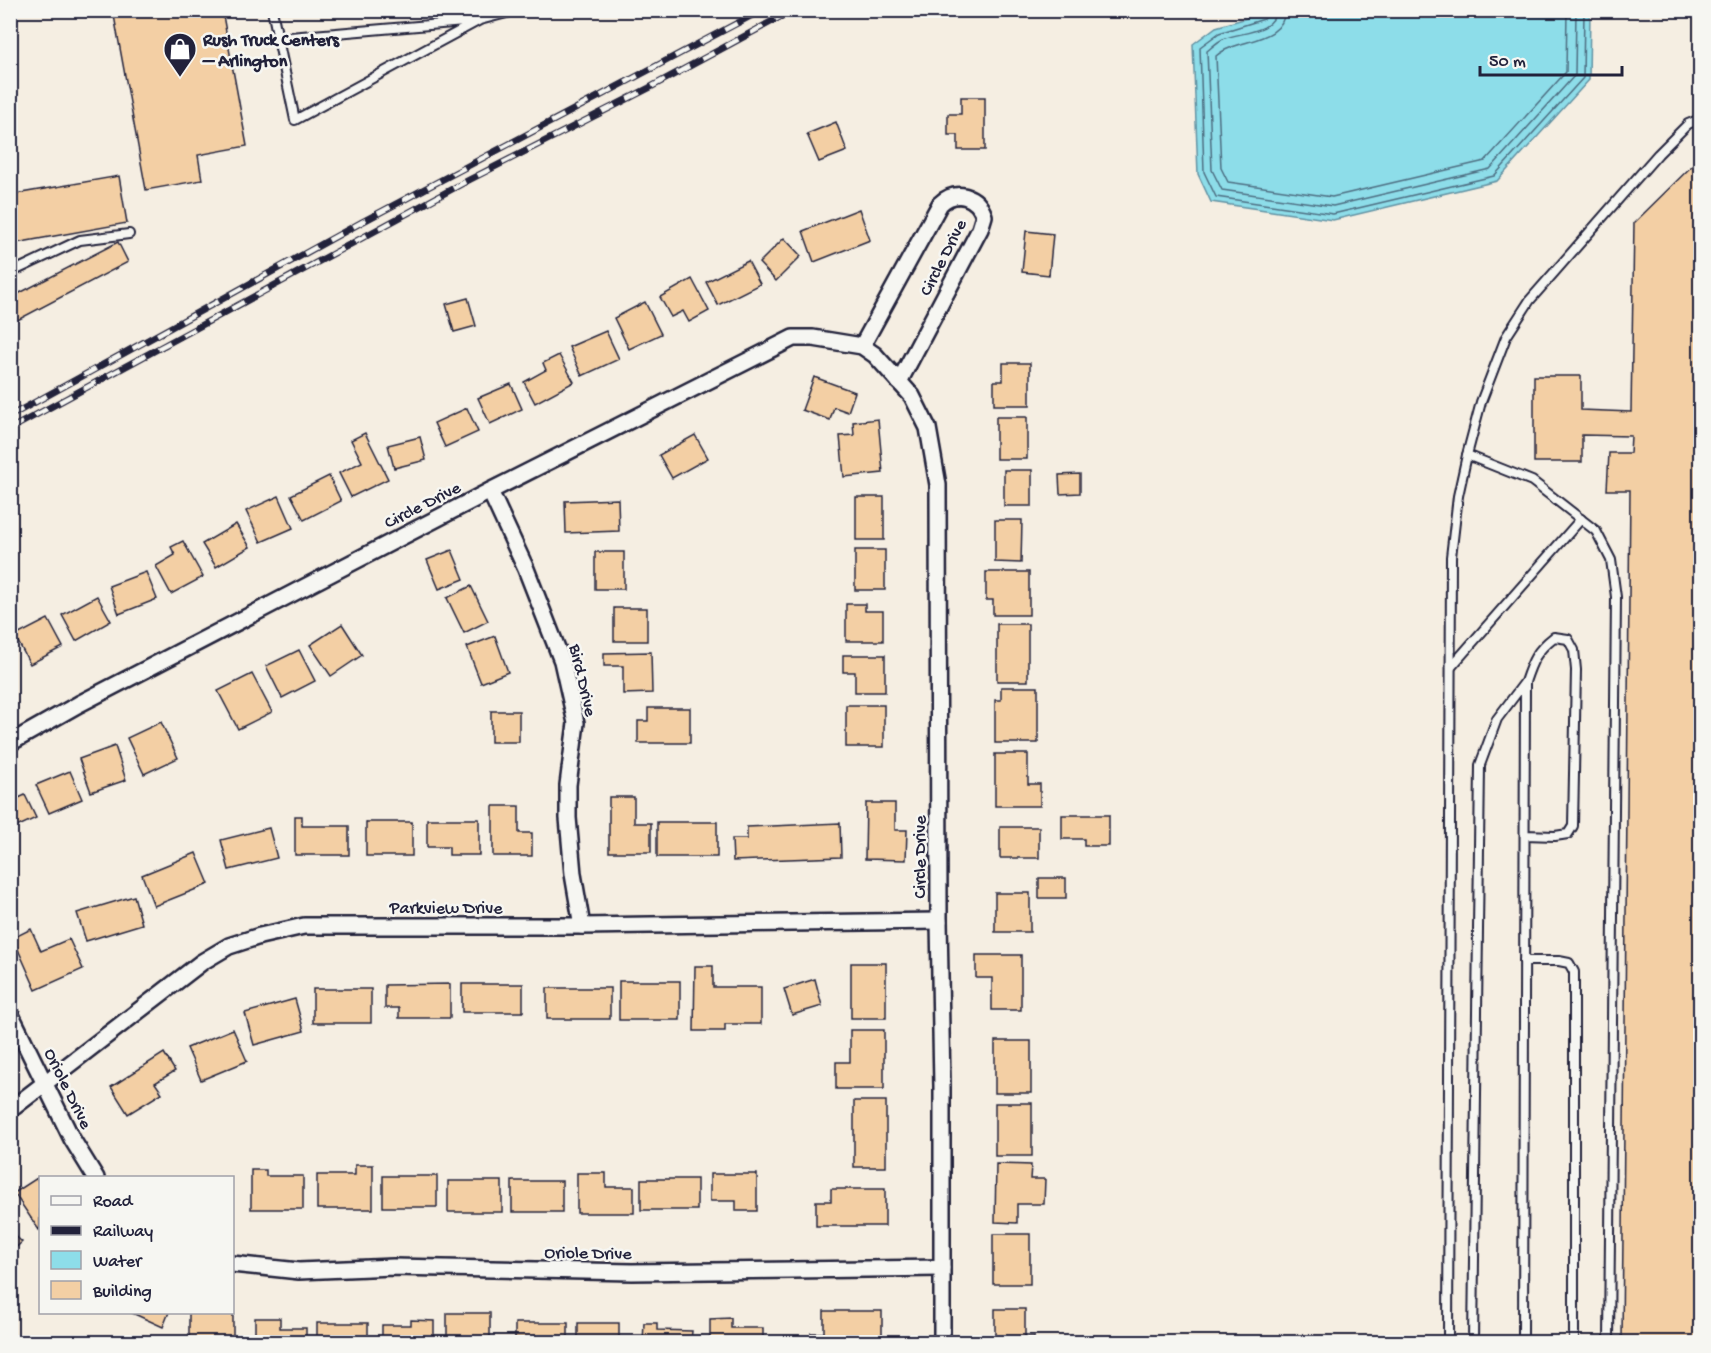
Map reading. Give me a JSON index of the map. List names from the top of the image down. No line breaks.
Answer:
{"streets":{"street":["Circle Drive","Bird Drive","Parkview Drive","Oriole Drive"]},"crossings":[["Circle Drive","Bird Drive"],["Circle Drive","Parkview Drive"],["Circle Drive","Oriole Drive"],["Bird Drive","Parkview Drive"],["Parkview Drive","Oriole Drive"]],"places":{"shop":["Rush Truck Centers – Arlington"]},"legend":["Road","Railway","Water","Building"],"scale_bar":"50 m"}
